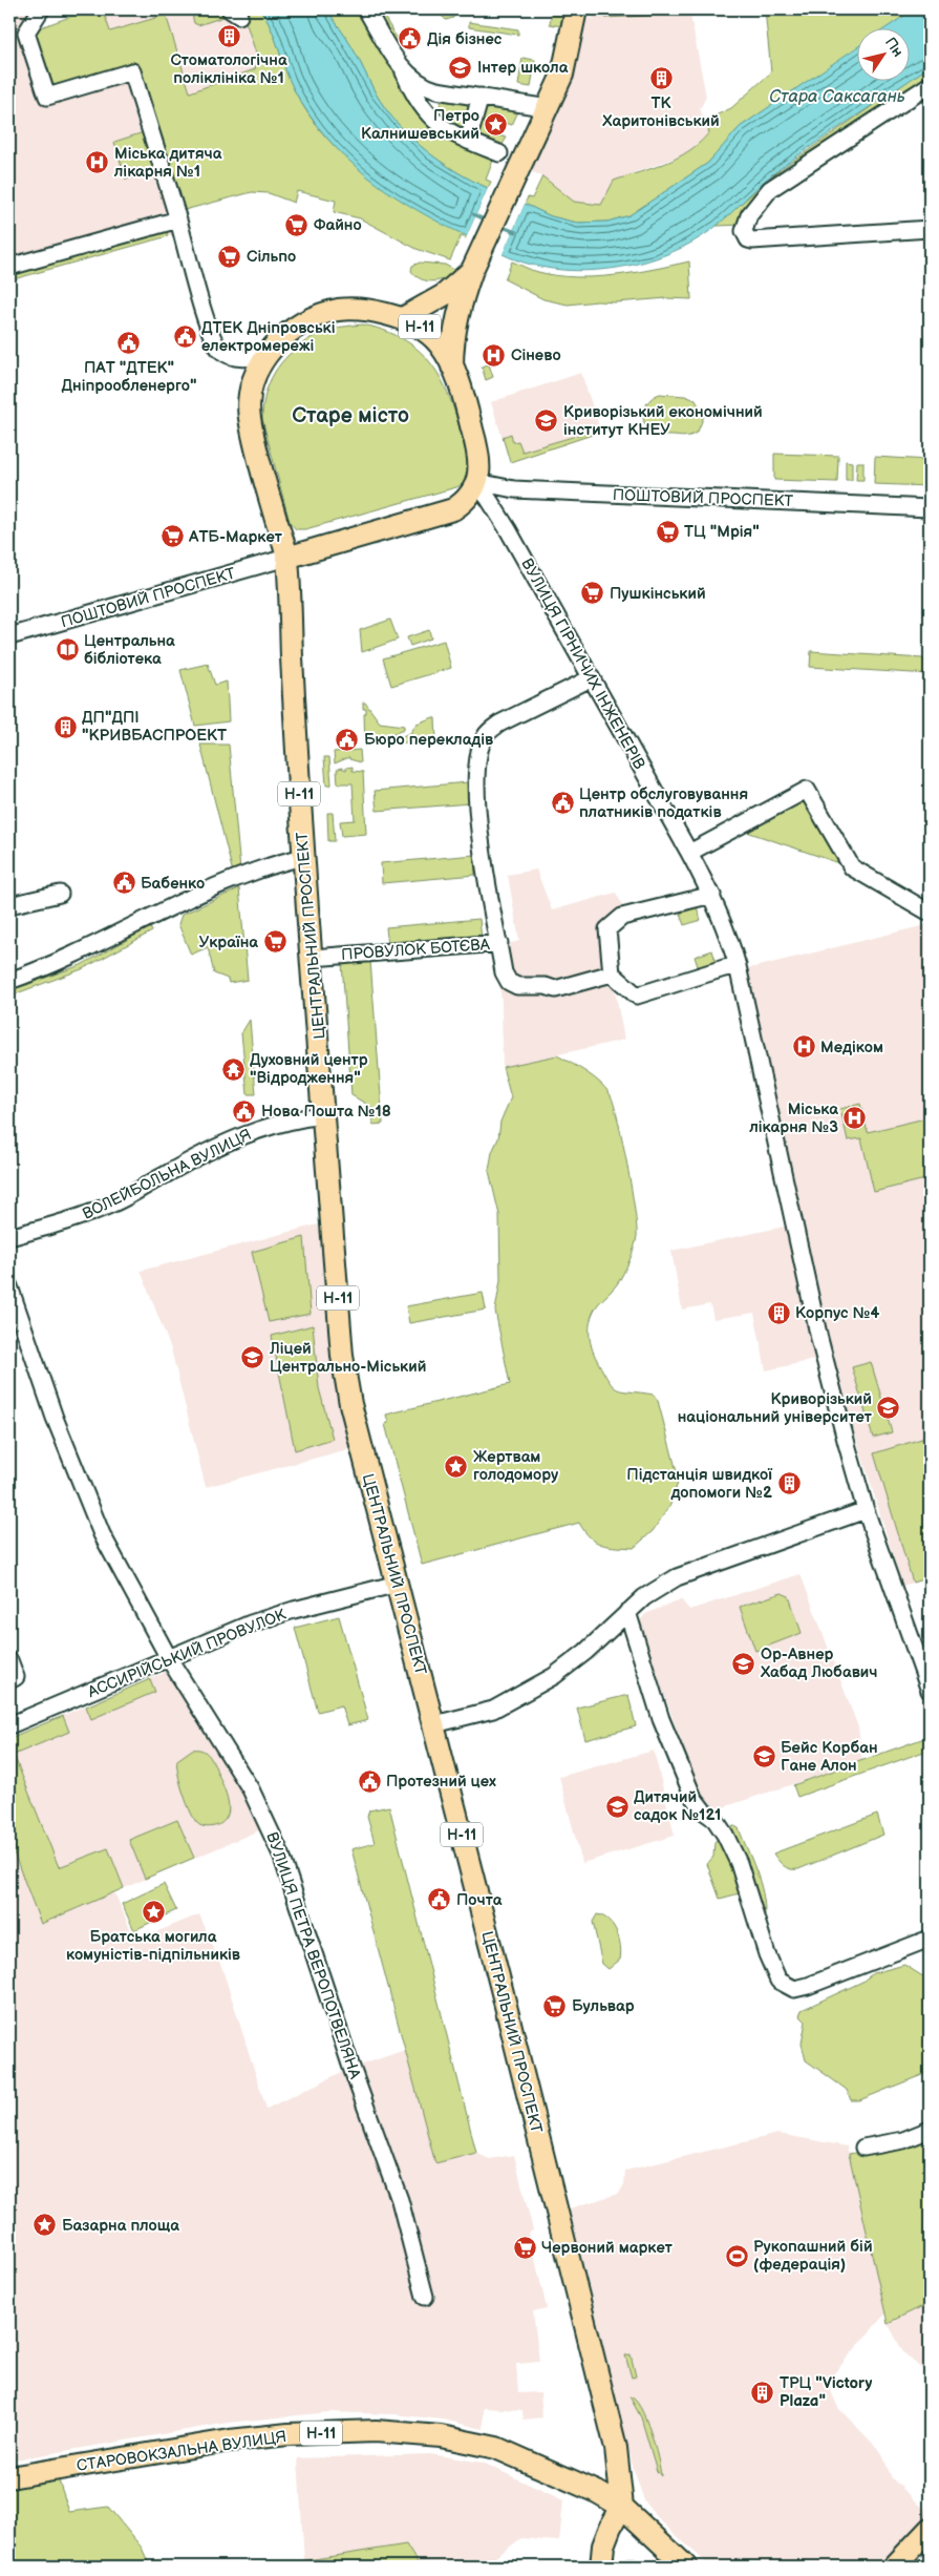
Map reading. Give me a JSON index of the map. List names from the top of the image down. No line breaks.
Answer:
{"streets":{"main road":["Н-11","ЦЕНТРАЛЬНИЙ ПРОСПЕКТ","СТАРОВОКЗАЛЬНА ВУЛИЦЯ"],"street":["ПОШТОВИЙ ПРОСПЕКТ","ВУЛИЦЯ ГІРНИЧИХ ІНЖЕНЕРІВ","ПРОВУЛОК БОТЄВА","ВОЛЕЙБОЛЬНА ВУЛИЦЯ","АССИРІЙСЬКИЙ ПРОВУЛОК","ВУЛИЦЯ ПЕТРА ВЕРОПОТВЕЛЯНА"]},"crossings":[["Н-11","ПОШТОВИЙ ПРОСПЕКТ"],["Н-11","ВУЛИЦЯ ГІРНИЧИХ ІНЖЕНЕРІВ"],["Н-11","ЦЕНТРАЛЬНИЙ ПРОСПЕКТ"],["Н-11","СТАРОВОКЗАЛЬНА ВУЛИЦЯ"],["ПОШТОВИЙ ПРОСПЕКТ","ВУЛИЦЯ ГІРНИЧИХ ІНЖЕНЕРІВ"],["ПОШТОВИЙ ПРОСПЕКТ","ЦЕНТРАЛЬНИЙ ПРОСПЕКТ"],["ЦЕНТРАЛЬНИЙ ПРОСПЕКТ","ПРОВУЛОК БОТЄВА"],["ЦЕНТРАЛЬНИЙ ПРОСПЕКТ","ВОЛЕЙБОЛЬНА ВУЛИЦЯ"],["ЦЕНТРАЛЬНИЙ ПРОСПЕКТ","АССИРІЙСЬКИЙ ПРОВУЛОК"],["ЦЕНТРАЛЬНИЙ ПРОСПЕКТ","СТАРОВОКЗАЛЬНА ВУЛИЦЯ"],["АССИРІЙСЬКИЙ ПРОВУЛОК","ВУЛИЦЯ ПЕТРА ВЕРОПОТВЕЛЯНА"]],"districts":["Старе місто"],"water":["Стара Саксагань"],"places":{"building":["Стоматологічна поліклініка №1","ТК Харитонівський","ДП\"ДПІ \"КРИВБАСПРОЕКТ","Корпус №4","Підстанція швидкої допомоги №2","ТРЦ \"Victory Plaza\""],"public building":["Дія бізнес","ДТЕК Дніпровські електромережі","ПАТ \"ДТЕК\" Дніпрообленерго\"","Бюро перекладів","Центр обслуговування платників податків","Бабенко","Нова Пошта №18","Протезний цех","Почта"],"school or university":["Інтер школа","Криворізький економічний інститут КНЕУ","Ліцей Центрально-Міський","Криворізький національний університет","Ор-Авнер Хабад Любавич","Бейс Корбан Гане Алон","Дитячий садок №121"],"place":["Петро Калнишевський","Жертвам голодомору","Братська могила комуністів-підпільників","Базарна площа"],"hospital":["Міська дитяча лікарня №1","Сінево","Медіком","Міська лікарня №3"],"supermarket":["Файно","Сільпо","ТЦ \"Мрія\"","АТБ-Маркет","Пушкінський","Україна","Бульвар","Червоний маркет"],"library":["Центральна бібліотека"],"temple":["Духовний центр \"Відродження\""],"sports":["Рукопашний бій (федерація)"]},"north":"top right"}
